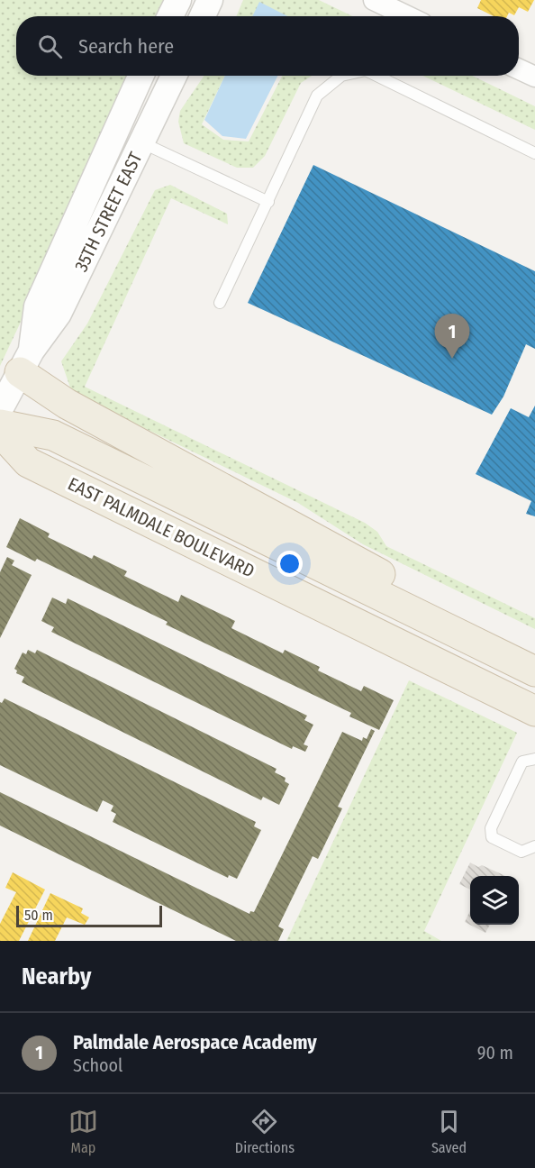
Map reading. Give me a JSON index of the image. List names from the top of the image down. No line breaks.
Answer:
{"streets":{"highway":["EAST PALMDALE BOULEVARD"],"street":["35TH STREET EAST"]},"scale_bar":"50 m","page":{"search":"Search here","pins":"1","scale":"50 m","heading":"Nearby","list":[{"mark":"1","name":"Palmdale Aerospace Academy","note":"School","value":"90 m"}],"nav":["Map","Directions","Saved"]}}
